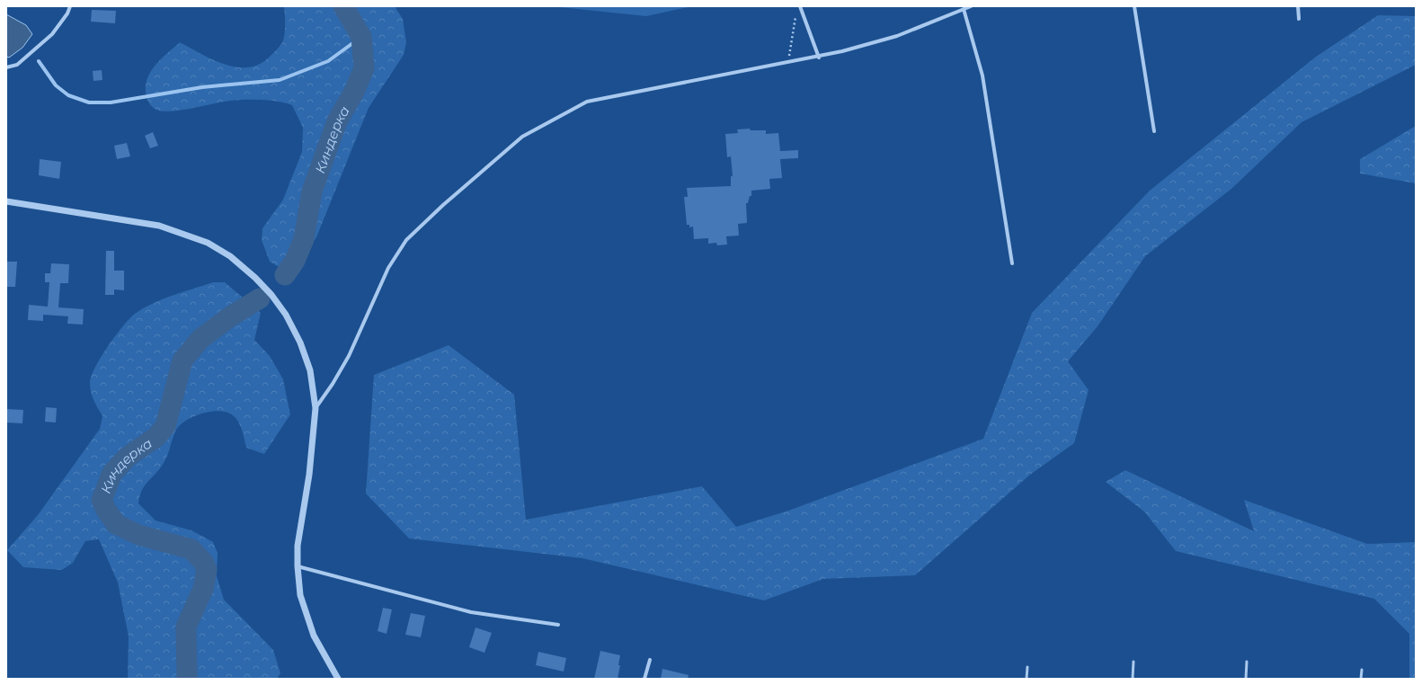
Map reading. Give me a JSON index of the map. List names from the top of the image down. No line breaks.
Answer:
{"water":["Киндерка"]}
